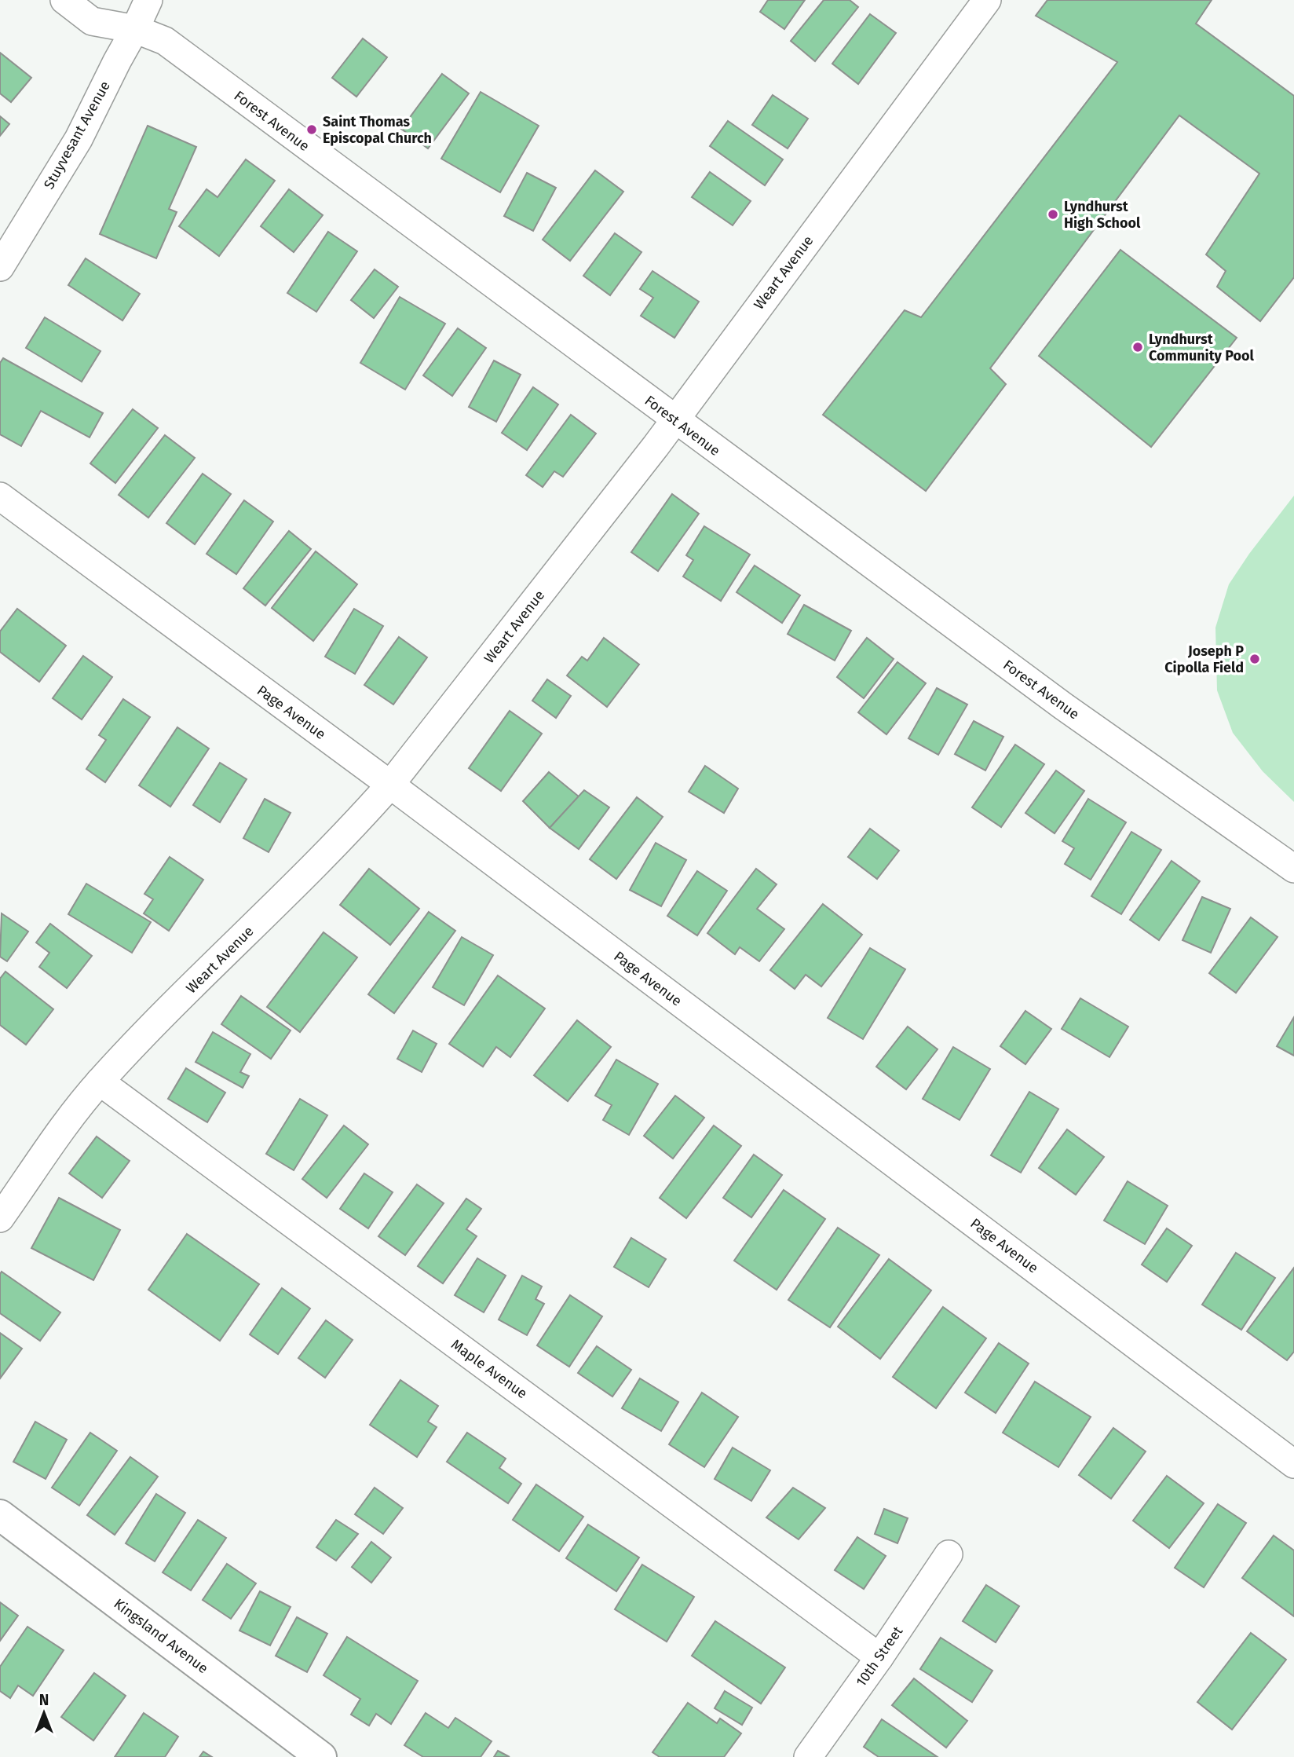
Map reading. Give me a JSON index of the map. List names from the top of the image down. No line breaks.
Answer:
{"streets":{"main road":["Kingsland Avenue"],"street":["Forest Avenue","Stuyvesant Avenue","Weart Avenue","Page Avenue","Maple Avenue","10th Street"]},"crossings":[["Forest Avenue","Stuyvesant Avenue"],["Forest Avenue","Weart Avenue"],["Weart Avenue","Page Avenue"],["Weart Avenue","Maple Avenue"],["Maple Avenue","10th Street"]],"places":["Saint Thomas Episcopal Church","Lyndhurst High School","Lyndhurst Community Pool","Joseph P Cipolla Field"],"north":"top"}
